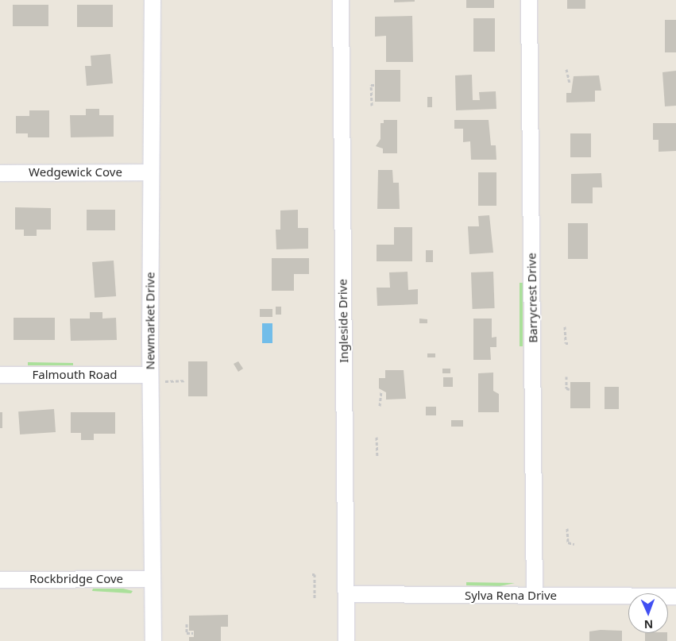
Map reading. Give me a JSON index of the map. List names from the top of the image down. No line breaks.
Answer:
{"streets":{"street":["Wedgewick Cove","Barrycrest Drive","Newmarket Drive","Ingleside Drive","Falmouth Road","Rockbridge Cove","Sylva Rena Drive"]},"crossings":[["Wedgewick Cove","Newmarket Drive"],["Barrycrest Drive","Sylva Rena Drive"],["Newmarket Drive","Falmouth Road"],["Newmarket Drive","Rockbridge Cove"],["Ingleside Drive","Sylva Rena Drive"]],"north":"bottom"}
